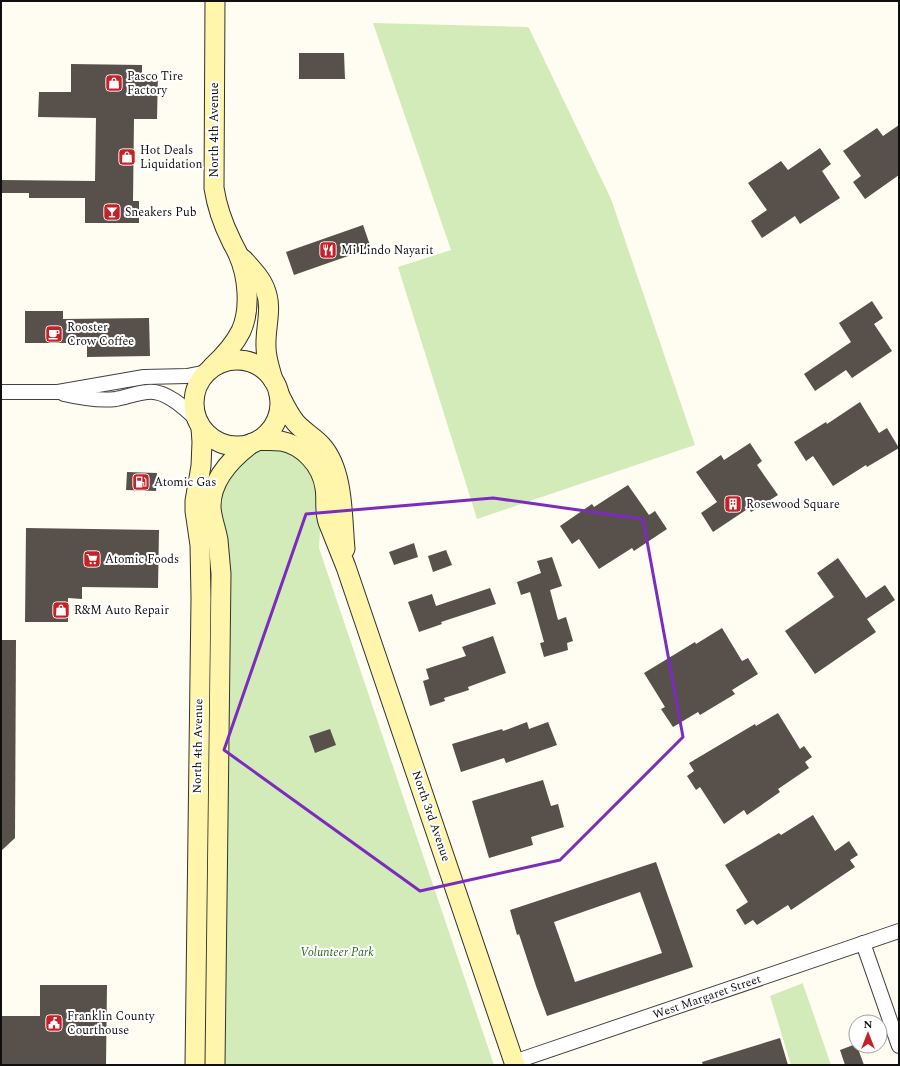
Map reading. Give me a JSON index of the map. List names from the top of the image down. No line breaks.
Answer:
{"streets":{"main road":["North 4th Avenue","North 3rd Avenue"],"street":["West Margaret Street"]},"crossings":[["North 4th Avenue","North 3rd Avenue"],["North 3rd Avenue","West Margaret Street"]],"parks":["Volunteer Park"],"places":{"shop":["Pasco Tire Factory","Hot Deals Liquidation","R&M Auto Repair"],"bar":["Sneakers Pub"],"restaurant":["Mi Lindo Nayarit"],"cafe":["Rooster Crow Coffee"],"fuel station":["Atomic Gas"],"building":["Rosewood Square"],"supermarket":["Atomic Foods"],"public building":["Franklin County Courthouse"]},"north":"top"}
